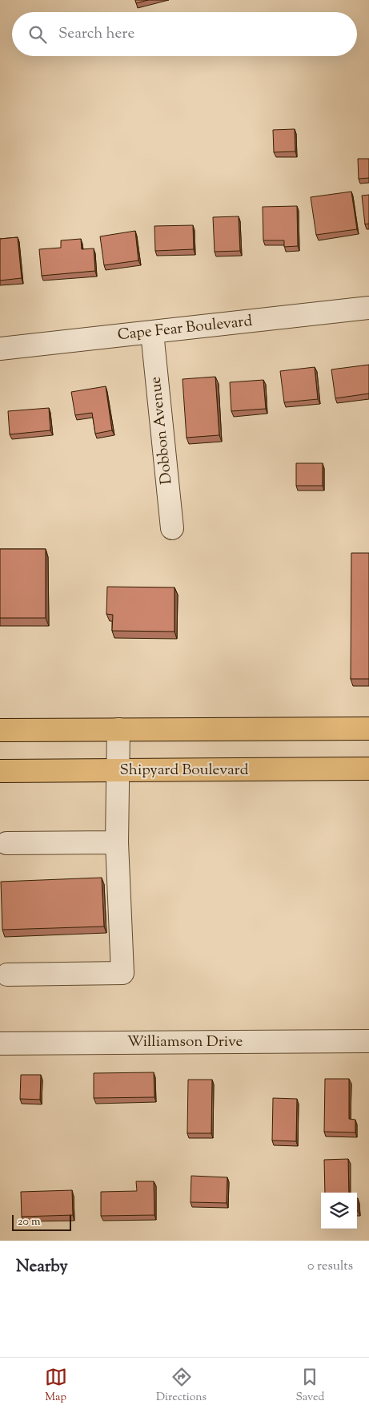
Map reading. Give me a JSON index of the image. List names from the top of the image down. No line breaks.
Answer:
{"streets":{"main road":["Shipyard Boulevard"],"street":["Cape Fear Boulevard","Dobbon Avenue","Williamson Drive"]},"crossings":[["Cape Fear Boulevard","Dobbon Avenue"]],"scale_bar":"20 m","page":{"search":"Search here","scale":"20 m","heading":["Nearby","0 results"],"nav":["Map","Directions","Saved"]}}
